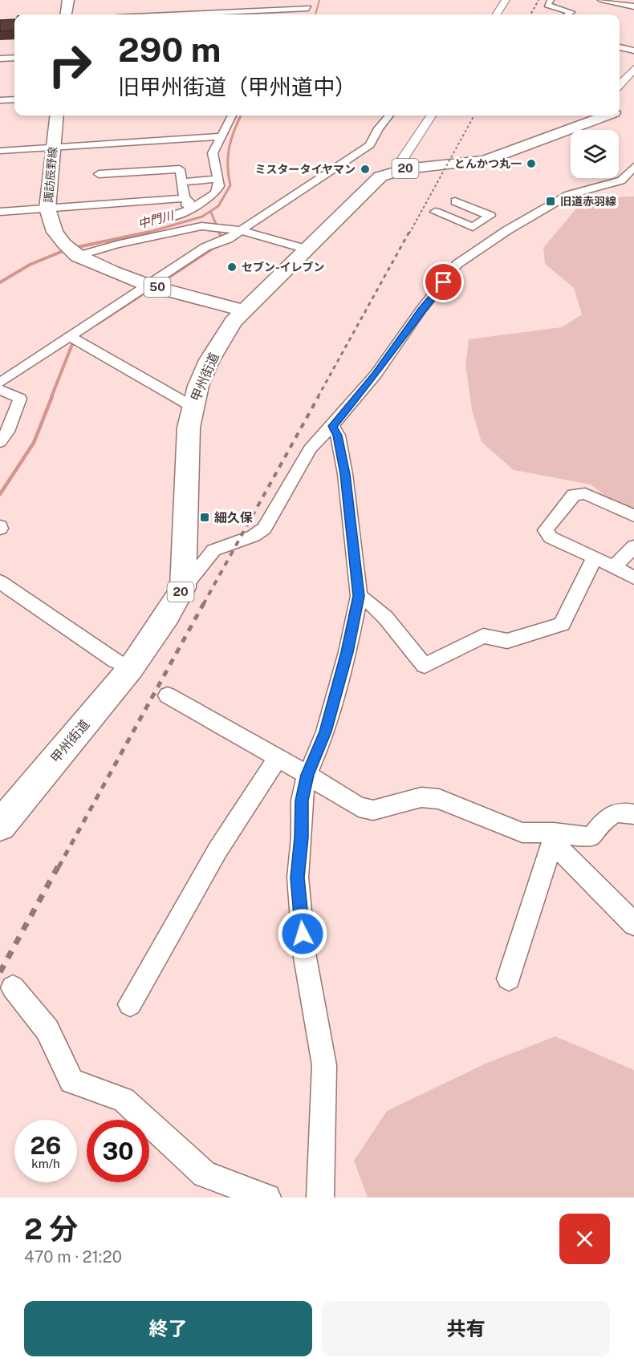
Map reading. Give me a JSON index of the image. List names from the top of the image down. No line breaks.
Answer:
{"streets":{"main road":["20","諏訪辰野線","50","甲州街道"]},"crossings":[["諏訪辰野線","50"],["50","甲州街道"]],"water":["中門川"],"places":{"other":["とんかつ丸一","ミスタータイヤマン","セブン-イレブン"],"transit":["旧道赤羽線","細久保"]},"page":{"turn":["290 m","旧甲州街道（甲州道中）"],"speed":"26 km/h","limit":"30","heading":["2 分","470 m · 21:20"],"buttons":["終了","共有"]}}
